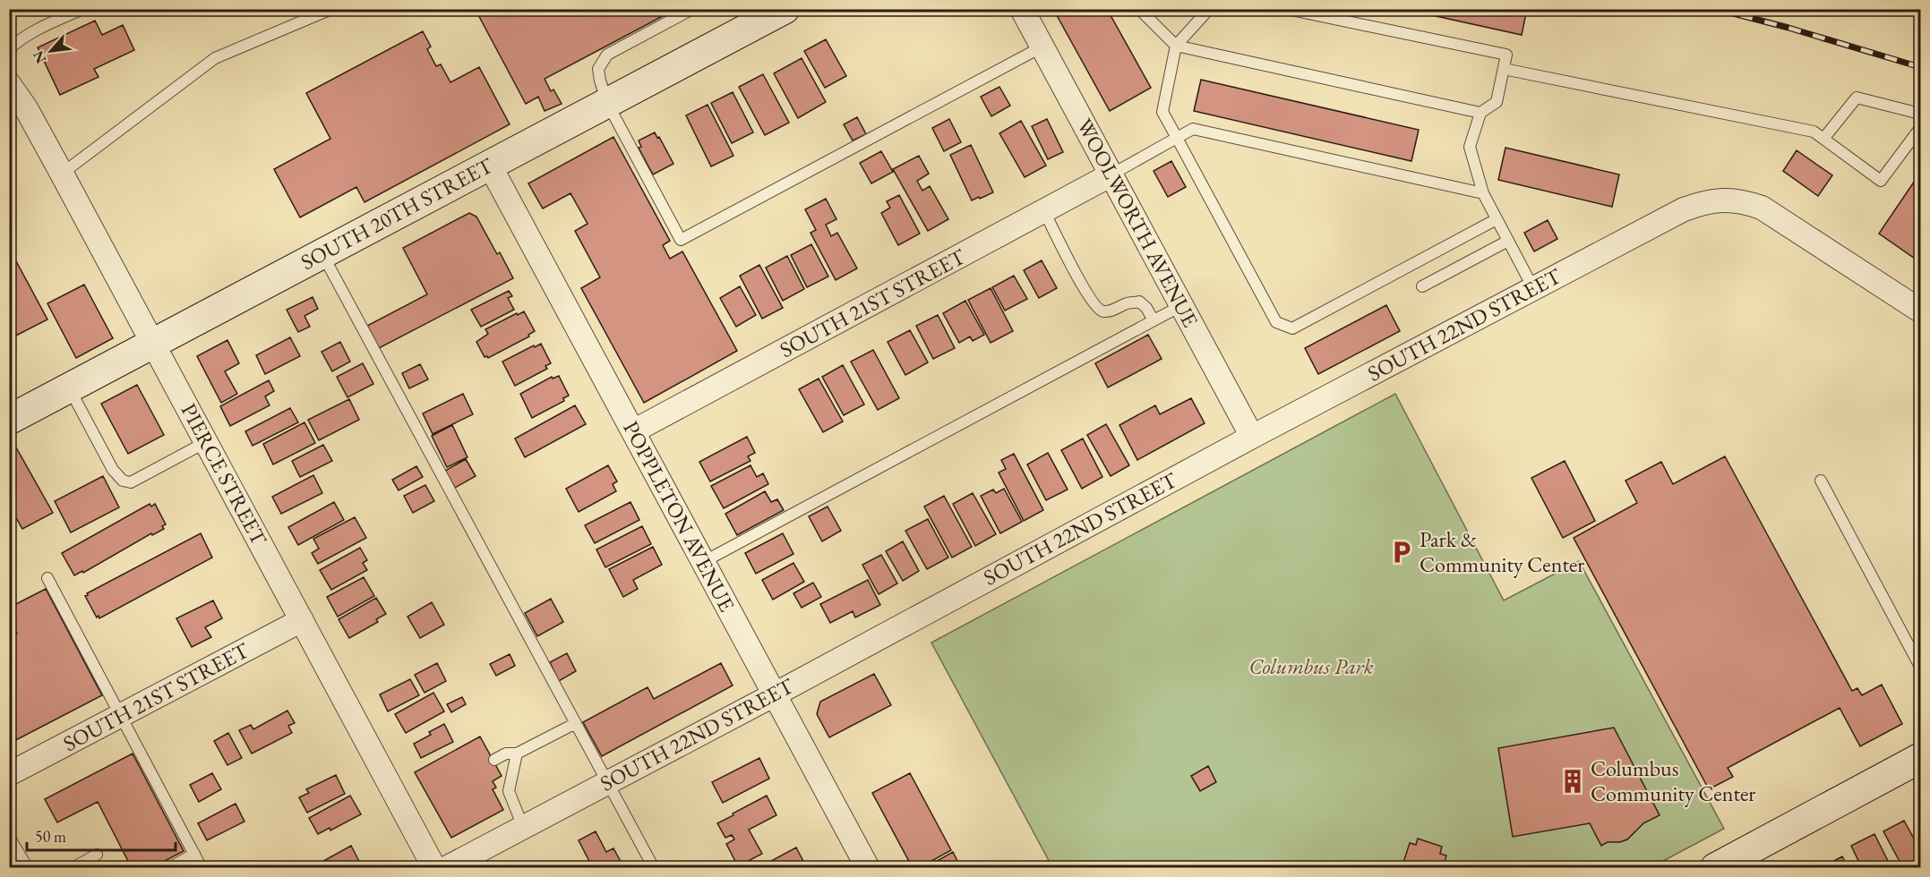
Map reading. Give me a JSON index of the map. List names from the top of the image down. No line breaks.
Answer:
{"streets":{"street":["SOUTH 20TH STREET","WOOLWORTH AVENUE","SOUTH 21ST STREET","SOUTH 22ND STREET","PIERCE STREET","POPPLETON AVENUE"]},"crossings":[["SOUTH 20TH STREET","PIERCE STREET"],["SOUTH 20TH STREET","POPPLETON AVENUE"],["WOOLWORTH AVENUE","SOUTH 21ST STREET"],["WOOLWORTH AVENUE","SOUTH 22ND STREET"],["SOUTH 21ST STREET","PIERCE STREET"],["SOUTH 21ST STREET","POPPLETON AVENUE"],["SOUTH 22ND STREET","POPPLETON AVENUE"]],"parks":["Columbus Park"],"places":{"parking":["Park & Community Center"],"building":["Columbus Community Center"]},"scale_bar":"50 m","north":"bottom left"}
